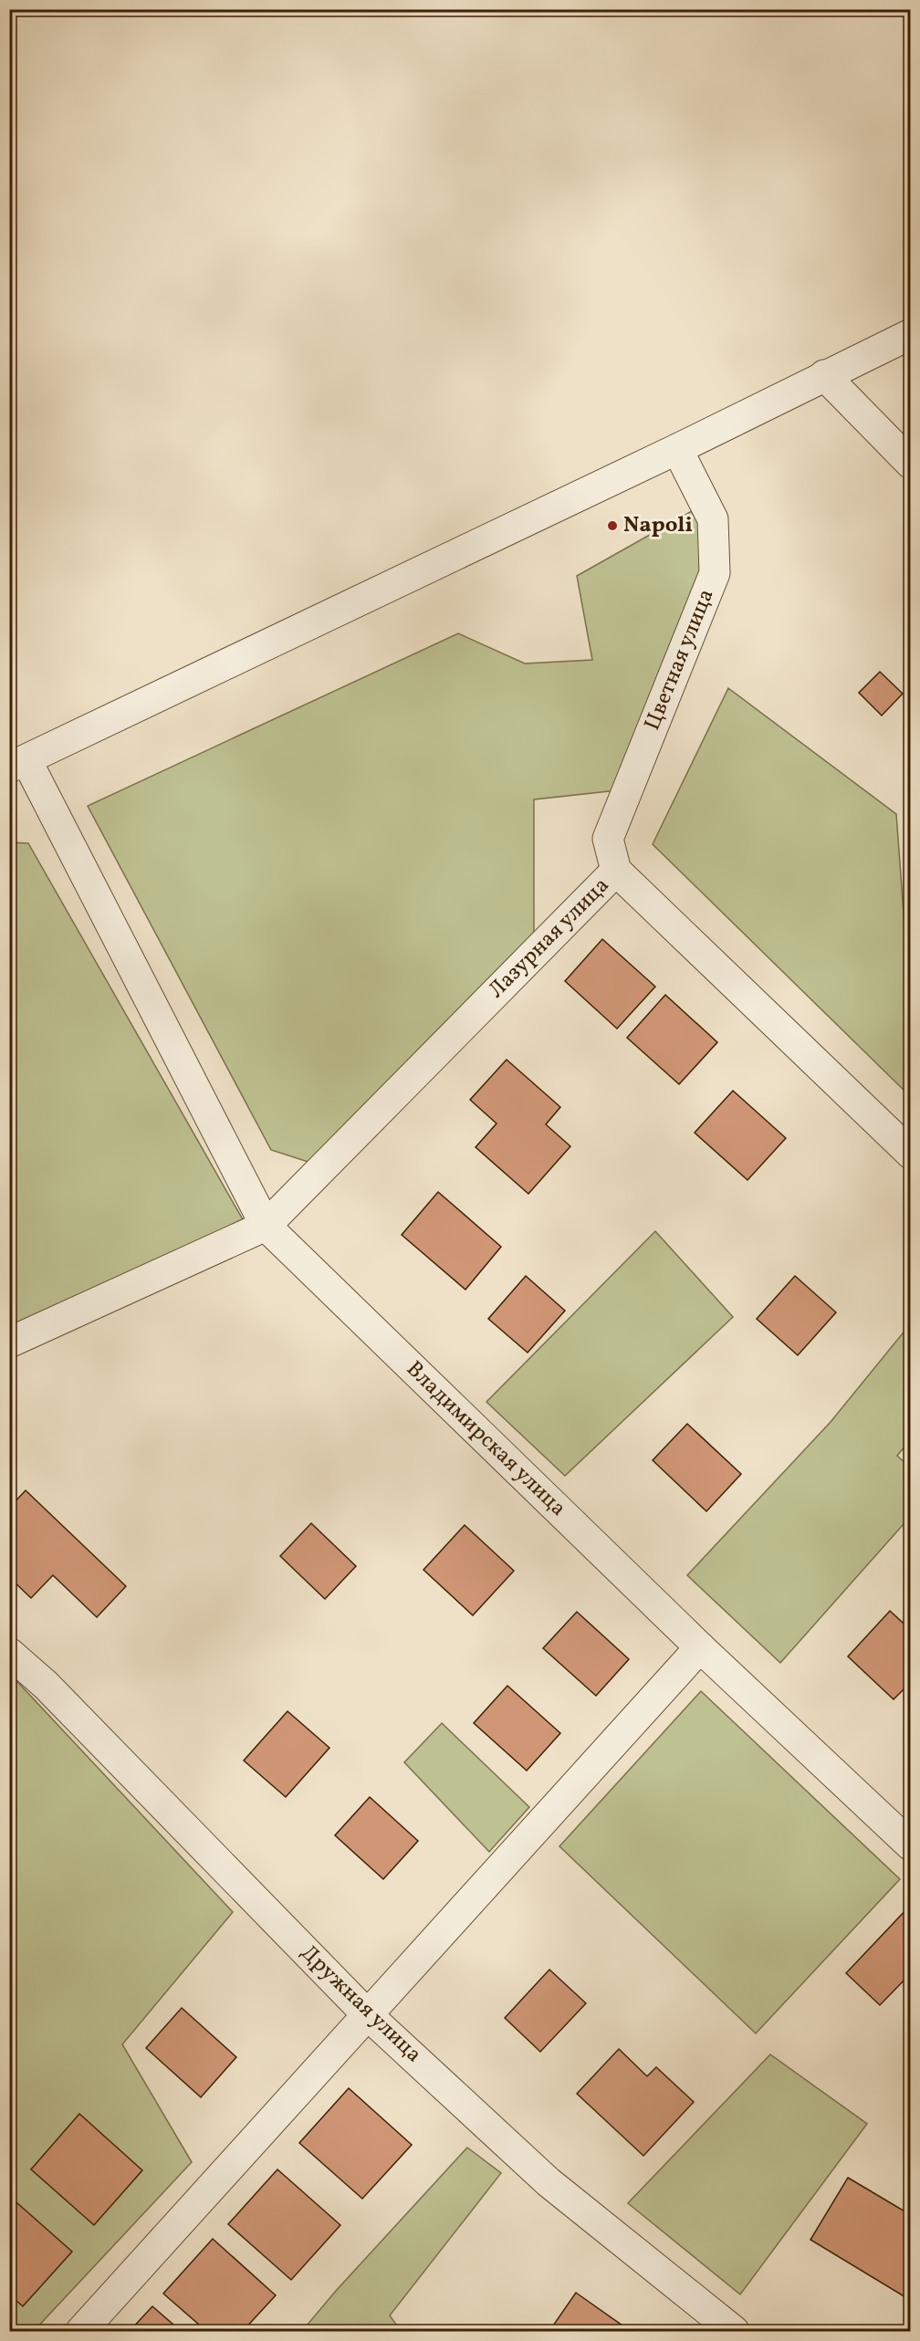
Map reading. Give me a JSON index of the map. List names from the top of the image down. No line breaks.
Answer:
{"streets":{"street":["Цветная улица","Лазурная улица","Владимирская улица","Дружная улица"]},"crossings":[["Цветная улица","Лазурная улица"],["Лазурная улица","Владимирская улица"]],"places":["Napoli"]}
